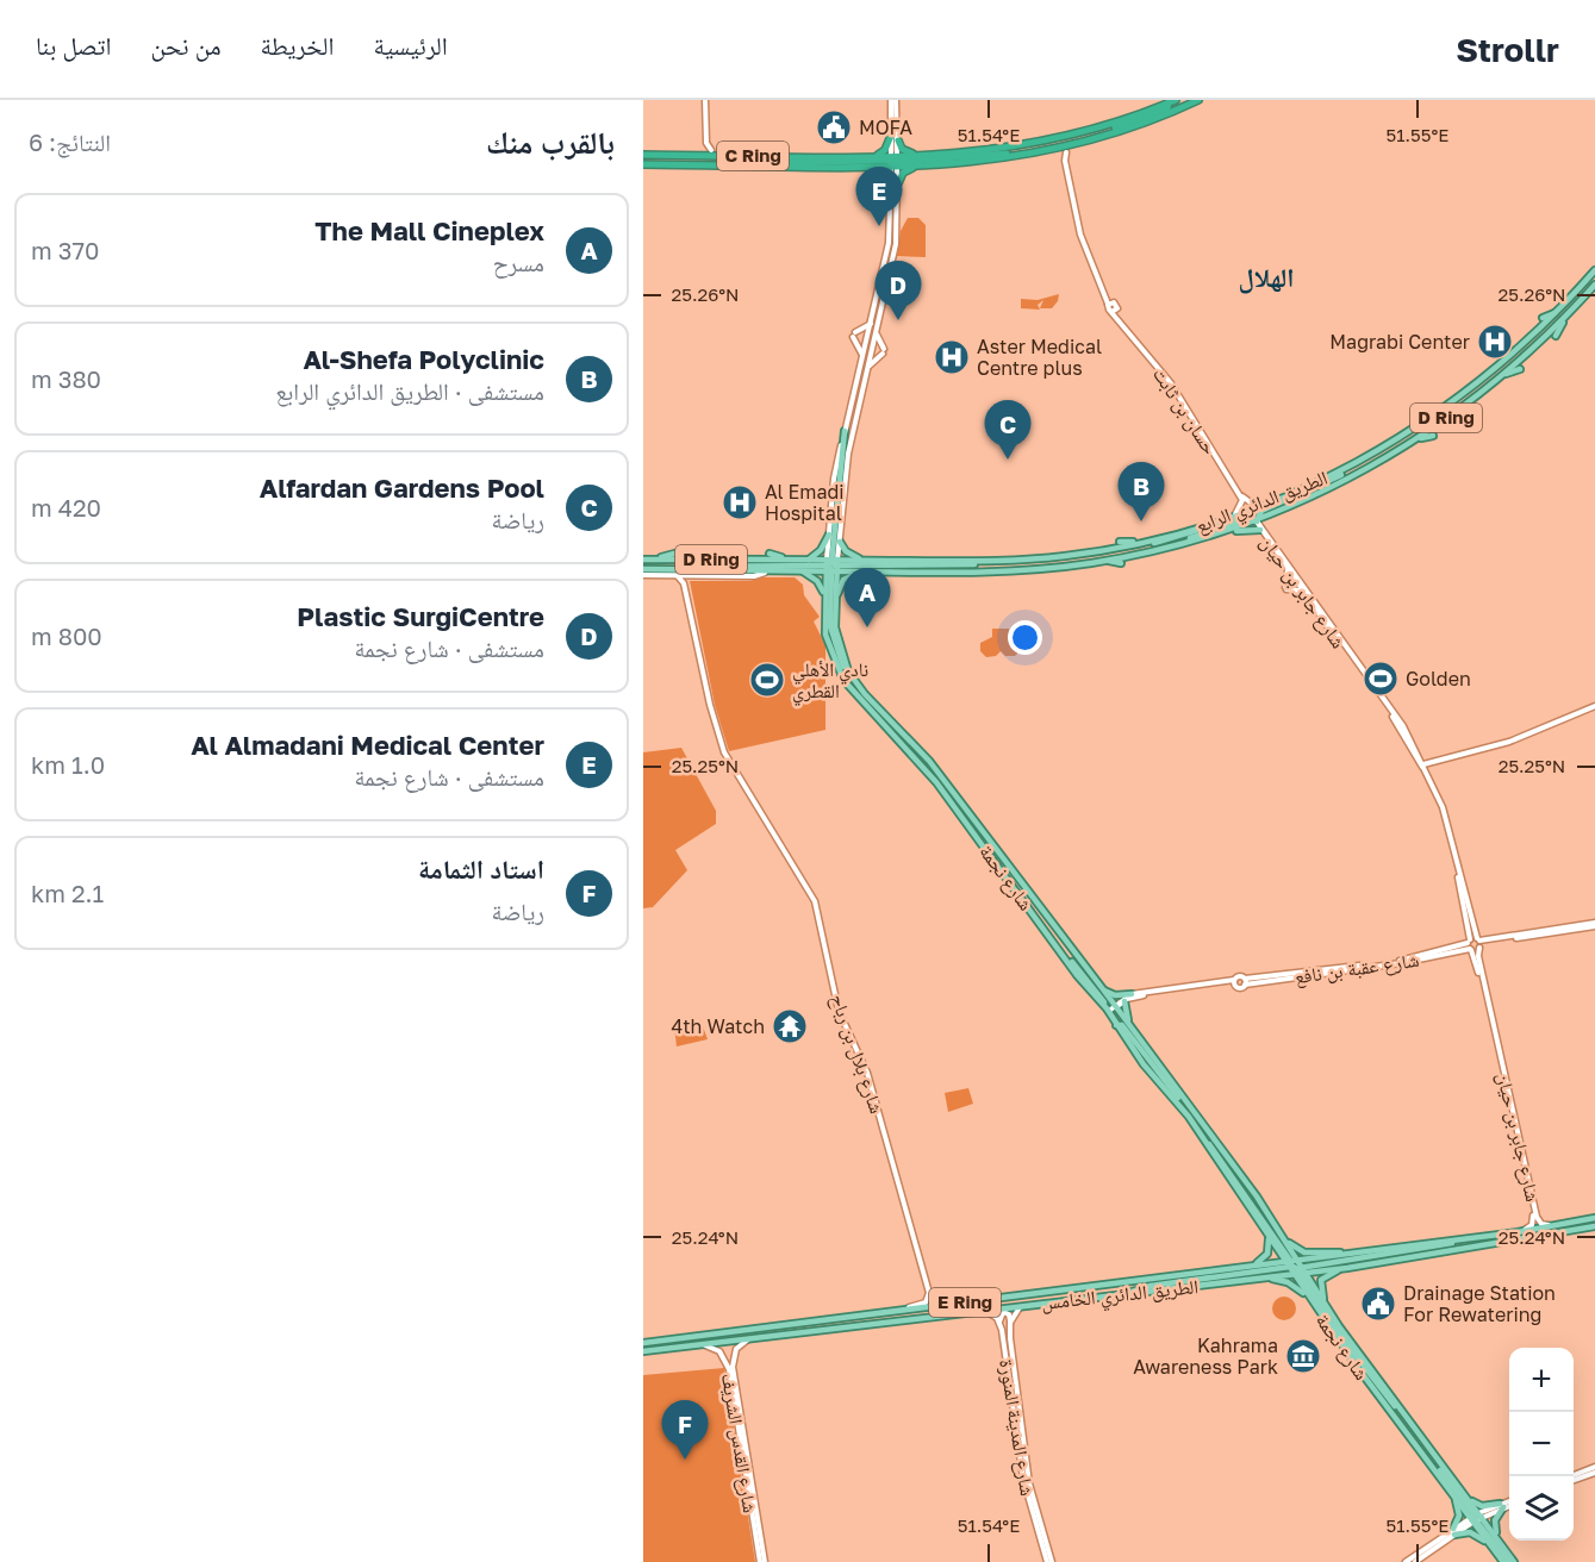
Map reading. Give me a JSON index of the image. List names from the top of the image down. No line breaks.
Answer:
{"streets":{"highway":["C Ring"],"main road":["D Ring","الطريق الدائري الرابع","شارع نجمة","الطريق الدائري الخامس","E Ring"],"street":["حسان بن ثابت","شارع جابر بن حيان","شارع عقبة بن نافع","شارع بلال بن رباح","شارع المدينة المنورة","شارع القدس الشريف"]},"crossings":[["C Ring","شارع نجمة"],["حسان بن ثابت","الطريق الدائري الرابع"],["الطريق الدائري الرابع","شارع جابر بن حيان"],["الطريق الدائري الرابع","شارع نجمة"],["الطريق الدائري الرابع","شارع بلال بن رباح"],["شارع جابر بن حيان","شارع عقبة بن نافع"],["شارع جابر بن حيان","الطريق الدائري الخامس"],["شارع نجمة","الطريق الدائري الخامس"],["الطريق الدائري الخامس","شارع القدس الشريف"]],"districts":["الهلال"],"places":{"public building":["MOFA","Drainage Station For Rewatering"],"hospital":["Magrabi Center","Aster Medical Centre plus","Al Emadi Hospital"],"sports":["Golden","نادي الأهلي القطري"],"temple":["4th Watch"],"museum":["Kahrama Awareness Park"]},"page":{"header":"Strollr","nav":["الرئيسية","الخريطة","من نحن","اتصل بنا"],"heading":["بالقرب منك","النتائج: 6"],"pins":["E","D","C","B","A","F"],"list":[{"mark":"A","name":"The Mall Cineplex","note":"مسرح","value":"370 m"},{"mark":"B","name":"Al-Shefa Polyclinic","note":"مستشفى · الطريق الدائري الرابع","value":"380 m"},{"mark":"C","name":"Alfardan Gardens Pool","note":"رياضة","value":"420 m"},{"mark":"D","name":"Plastic SurgiCentre","note":"مستشفى · شارع نجمة","value":"800 m"},{"mark":"E","name":"Al Almadani Medical Center","note":"مستشفى · شارع نجمة","value":"1.0 km"},{"mark":"F","name":"استاد الثمامة","note":"رياضة","value":"2.1 km"}],"map_buttons":["+","−"]},"coordinates":["51.54°E","51.55°E","25.26°N","25.25°N","25.24°N"]}
